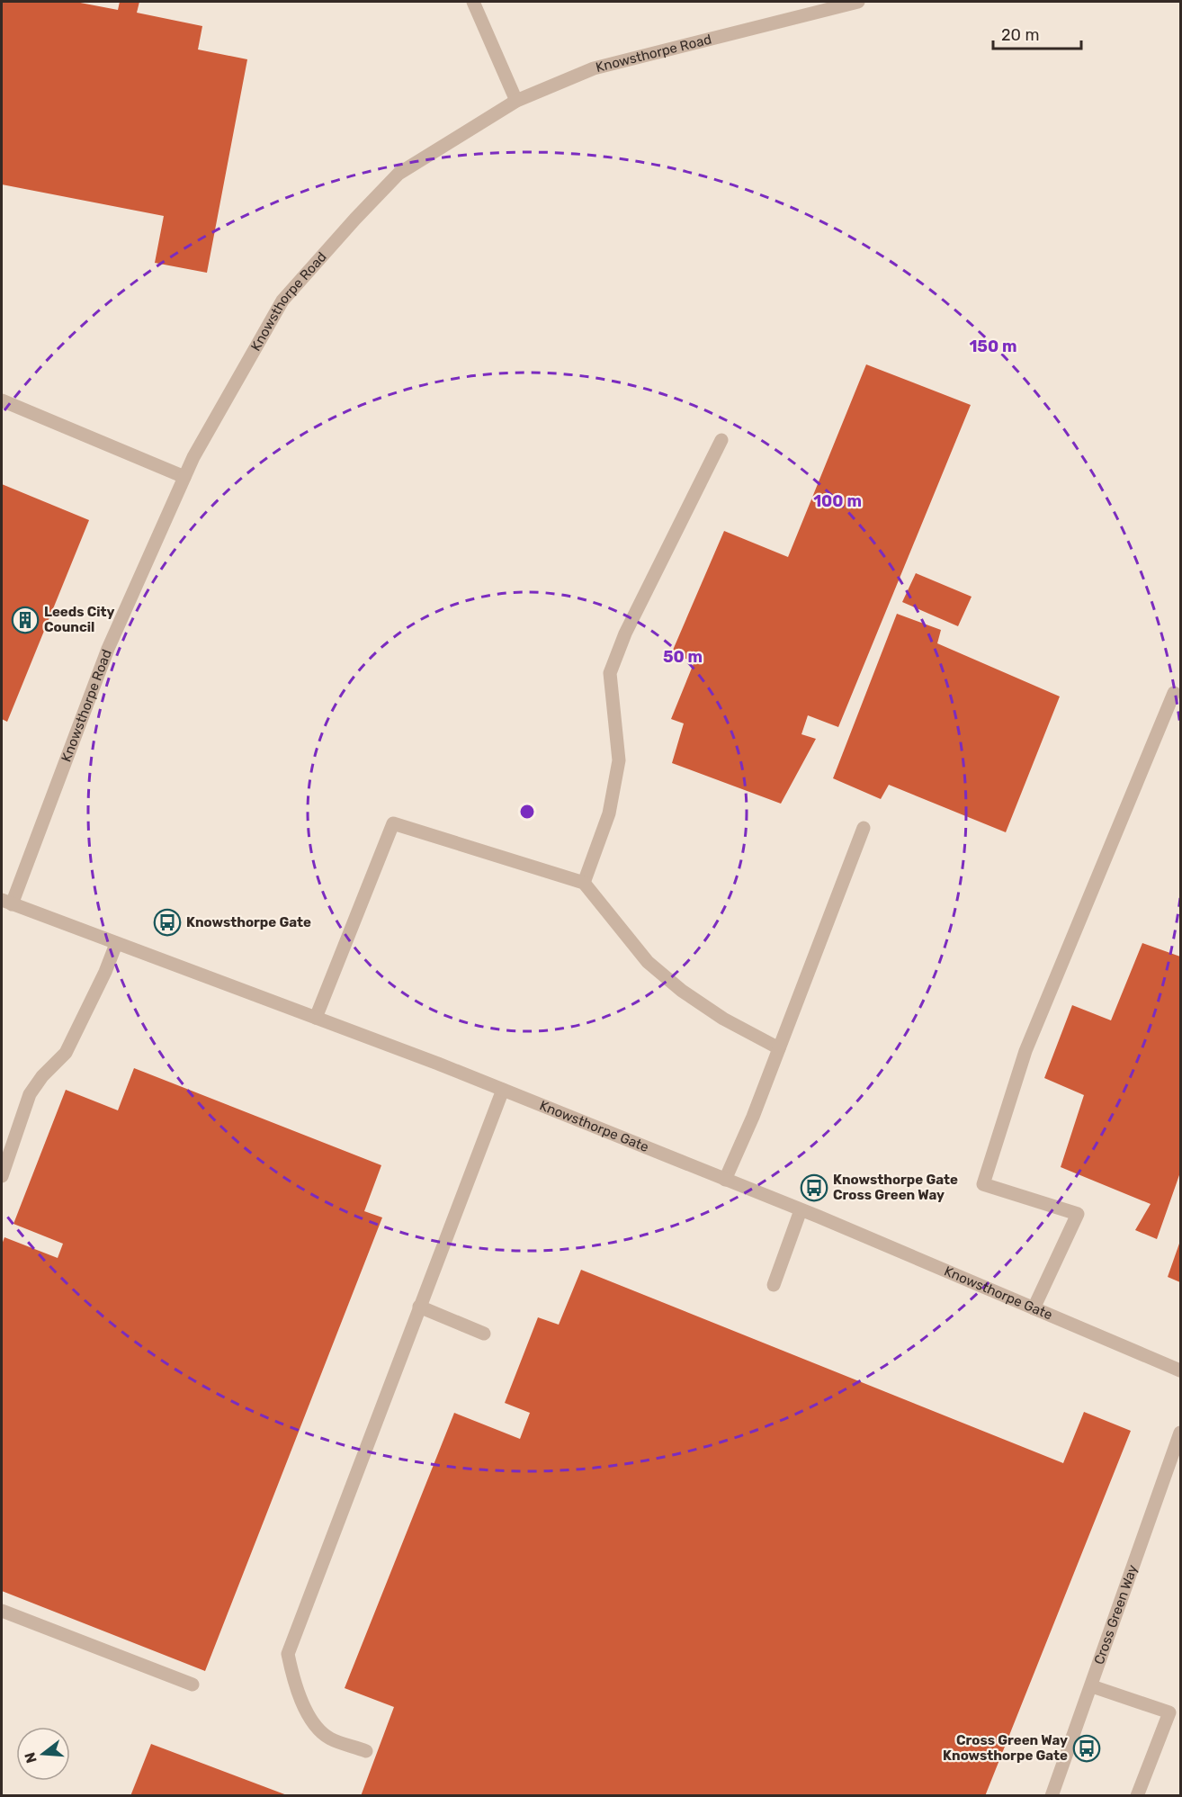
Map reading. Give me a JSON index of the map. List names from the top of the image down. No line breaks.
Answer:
{"streets":{"street":["Knowsthorpe Road","Knowsthorpe Gate","Cross Green Way"]},"crossings":[["Knowsthorpe Road","Knowsthorpe Gate"]],"places":{"building":["Leeds City Council"],"bus stop":["Knowsthorpe Gate","Knowsthorpe Gate Cross Green Way","Cross Green Way Knowsthorpe Gate"]},"scale_bar":"20 m","north":"left","rings":["150 m","100 m","50 m"]}
